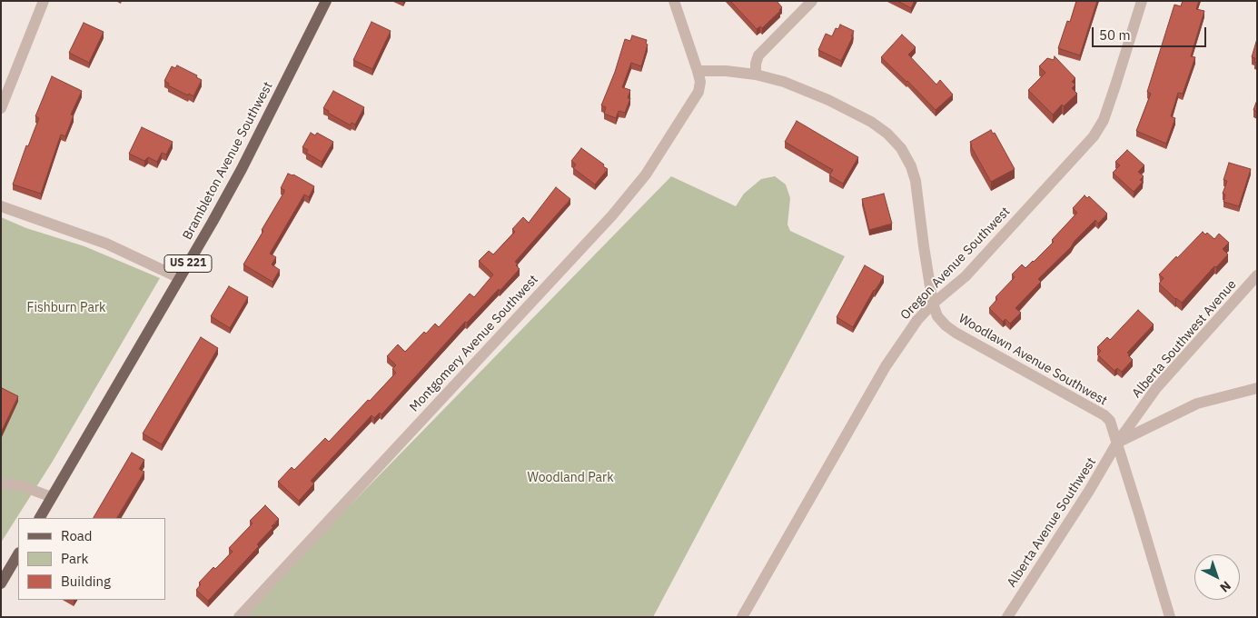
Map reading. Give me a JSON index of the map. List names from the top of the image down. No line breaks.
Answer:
{"streets":{"main road":["Brambleton Avenue Southwest","US 221"],"street":["Oregon Avenue Southwest","Alberta Southwest Avenue","Montgomery Avenue Southwest","Woodlawn Avenue Southwest","Alberta Avenue Southwest"]},"crossings":[["Oregon Avenue Southwest","Woodlawn Avenue Southwest"],["Alberta Southwest Avenue","Woodlawn Avenue Southwest"],["Alberta Southwest Avenue","Alberta Avenue Southwest"],["Montgomery Avenue Southwest","Woodlawn Avenue Southwest"],["Woodlawn Avenue Southwest","Alberta Avenue Southwest"]],"parks":["Fishburn Park","Woodland Park"],"legend":["Road","Park","Building"],"scale_bar":"50 m","north":"bottom right"}
